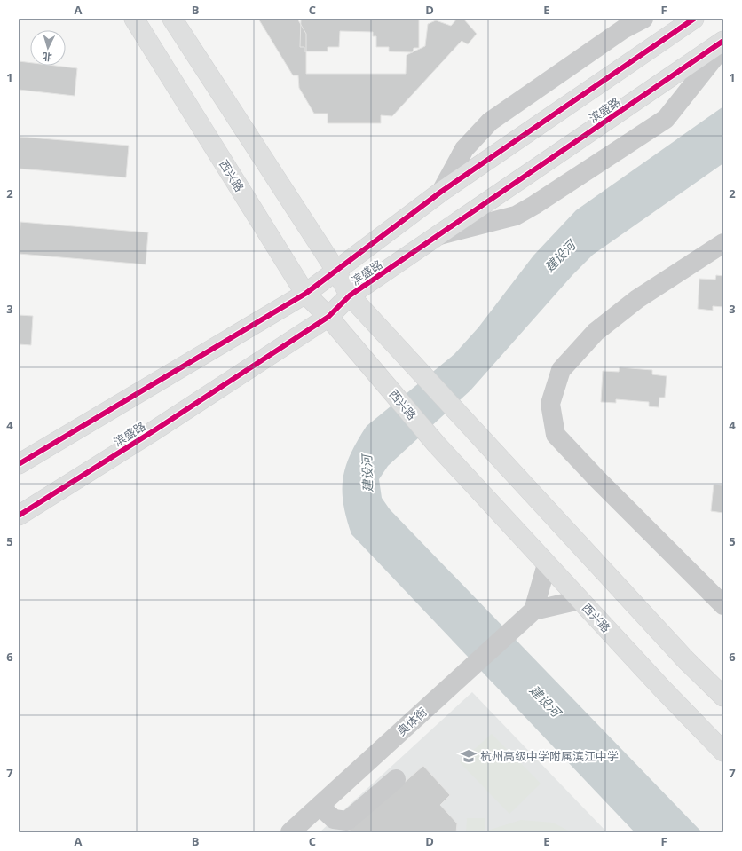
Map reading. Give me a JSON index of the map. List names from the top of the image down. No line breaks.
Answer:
{"streets":{"main road":["滨盛路","西兴路"],"street":["奥体街"]},"crossings":[["滨盛路","西兴路"],["西兴路","奥体街"]],"water":["建设河"],"places":{"school or university":["杭州高级中学附属滨江中学"]},"north":"bottom","grid":{"columns":["A","B","C","D","E","F"],"rows":["1","2","3","4","5","6","7"]}}
